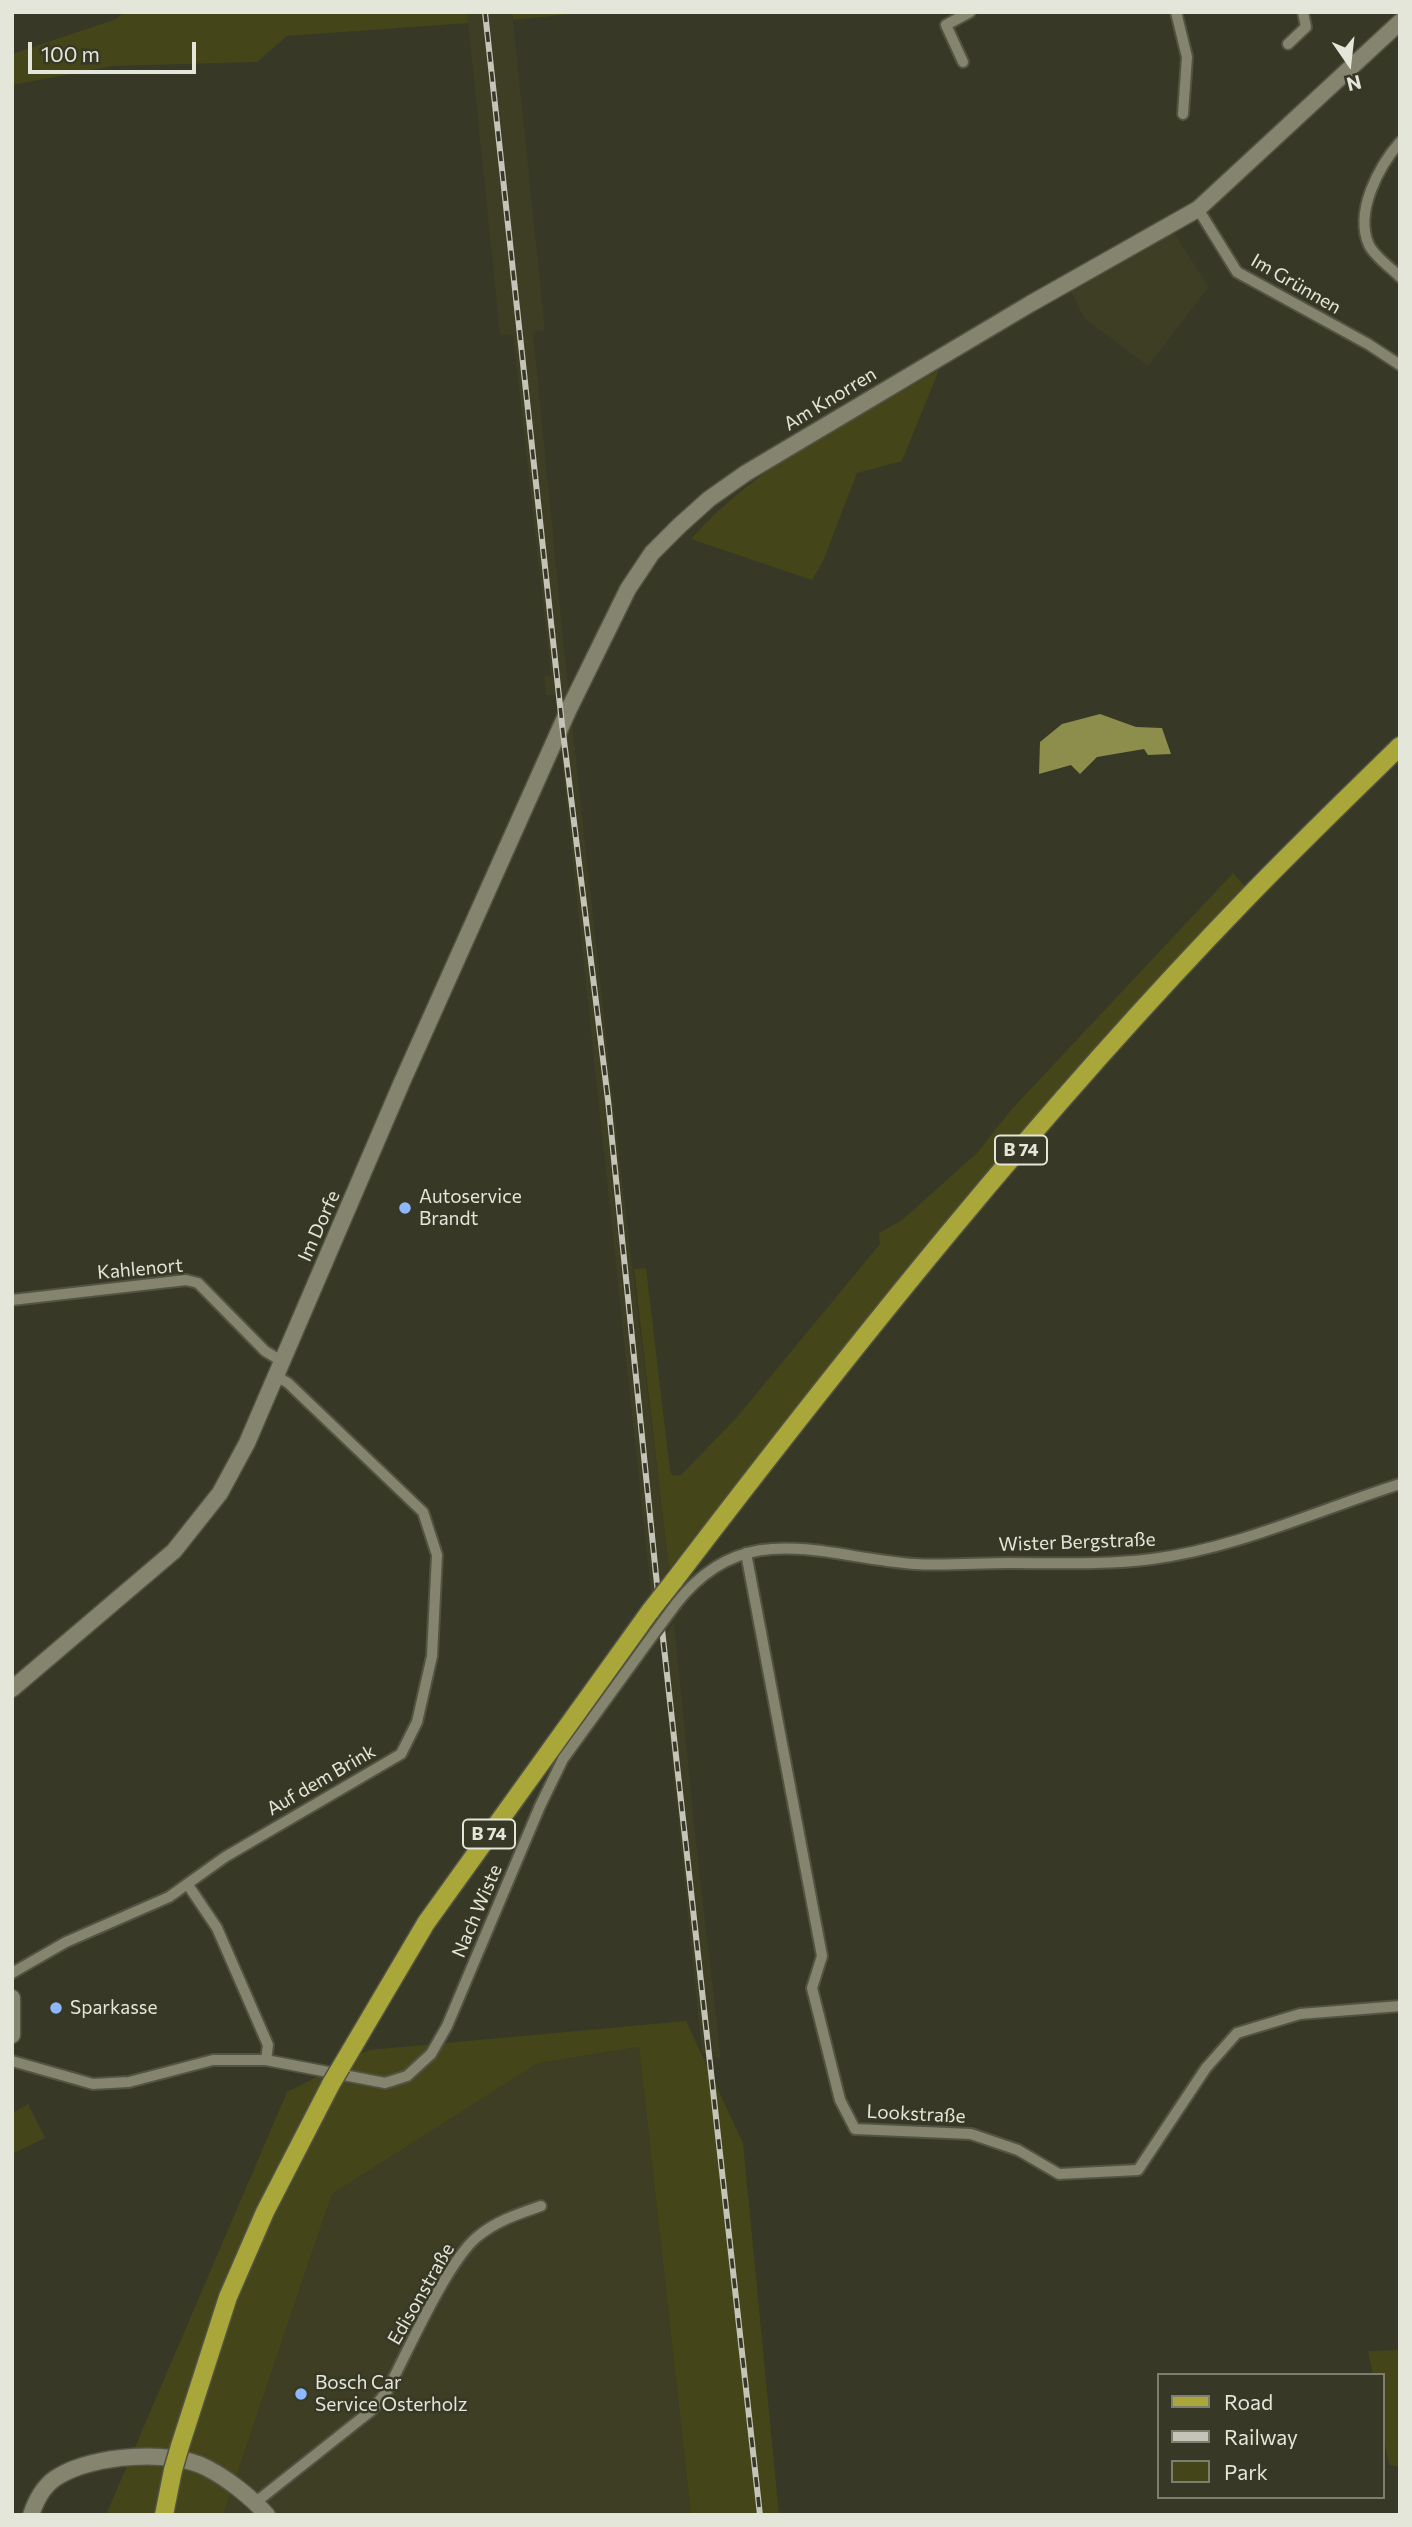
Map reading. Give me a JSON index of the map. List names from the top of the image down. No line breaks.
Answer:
{"streets":{"main road":["B 74"],"street":["Im Grünnen","Am Knorren","Im Dorfe","Kahlenort","Wister Bergstraße","Auf dem Brink","Nach Wiste","Lookstraße","Edisonstraße"]},"crossings":[["Im Grünnen","Am Knorren"],["Am Knorren","Im Dorfe"],["Im Dorfe","Kahlenort"],["Im Dorfe","Auf dem Brink"],["Kahlenort","Auf dem Brink"],["Wister Bergstraße","Nach Wiste"],["Wister Bergstraße","Lookstraße"]],"places":["Autoservice Brandt","Sparkasse","Bosch Car Service Osterholz"],"legend":["Road","Railway","Park"],"scale_bar":"100 m","north":"bottom"}
